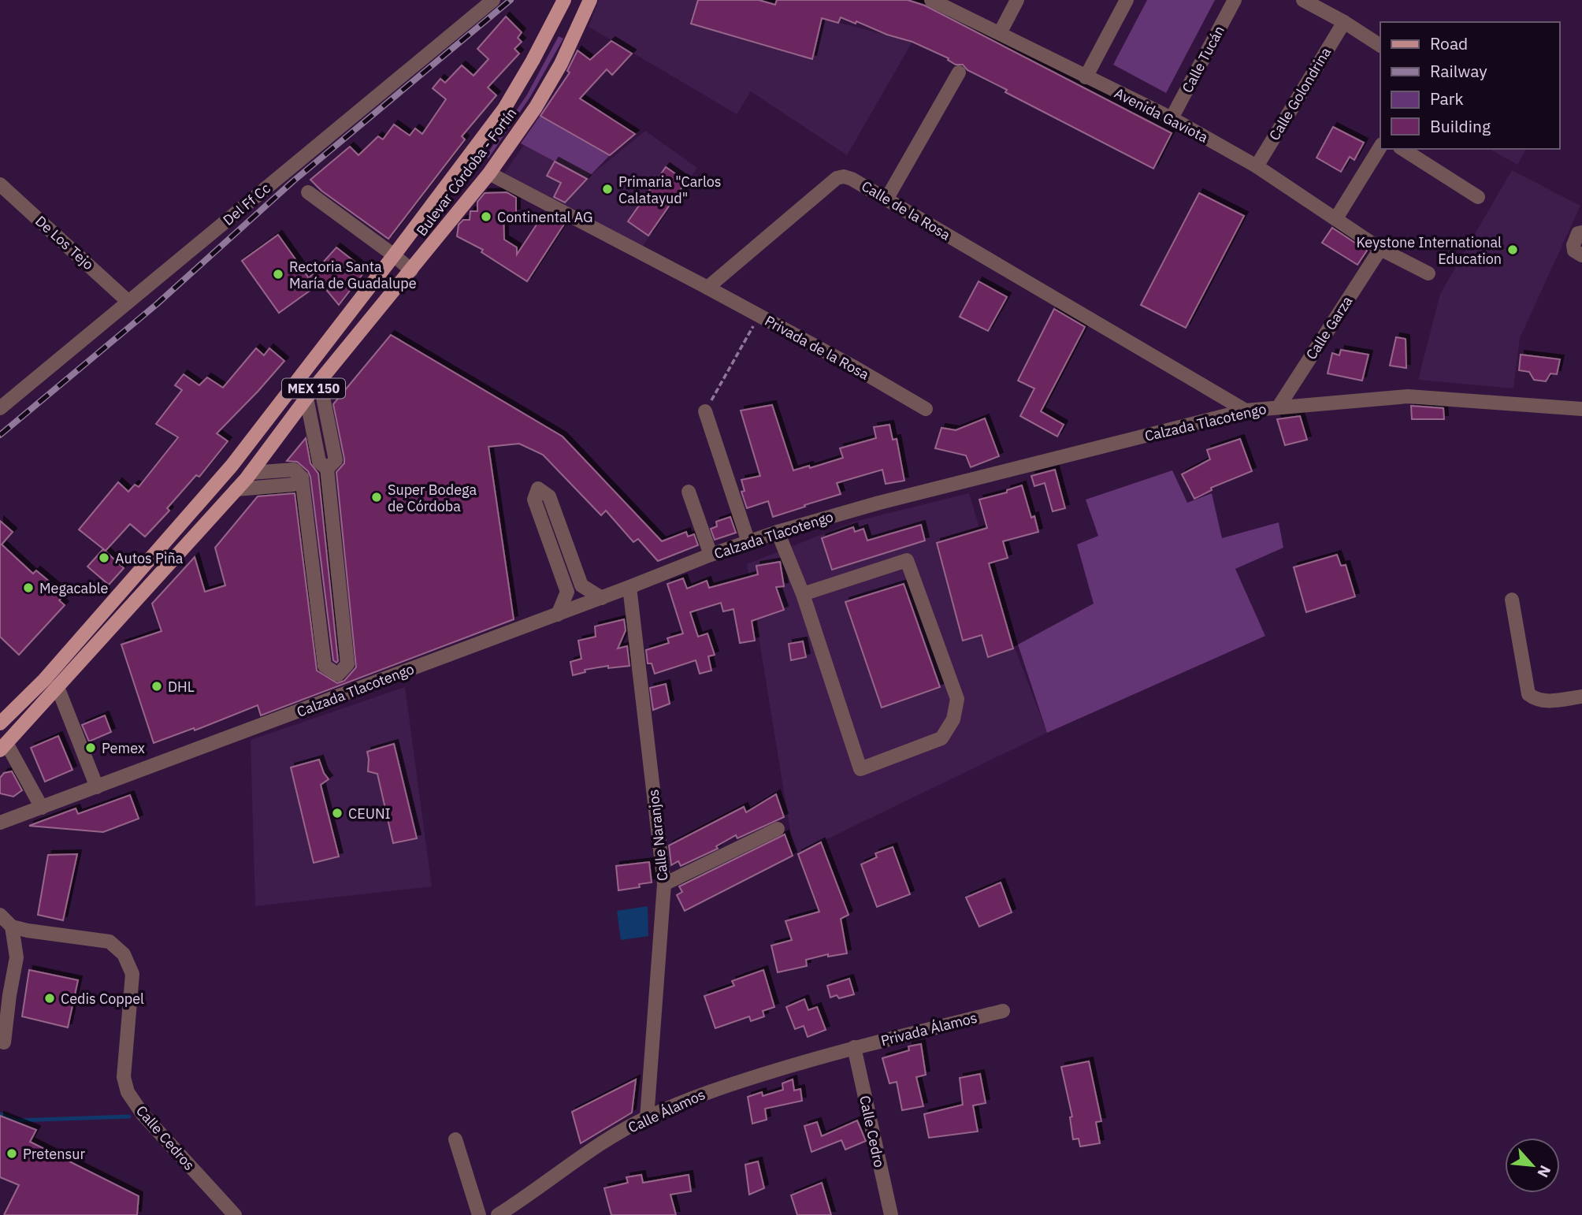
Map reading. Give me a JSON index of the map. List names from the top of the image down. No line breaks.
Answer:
{"streets":{"main road":["Bulevar Córdoba - Fortín","MEX 150"],"street":["Calle Tucán","Calle Golondrina","Avenida Gaviota","Del Ff Cc","Calle de la Rosa","De Los Tejo","Calle Garza","Privada de la Rosa","Calzada Tlacotengo","Calle Naranjos","Privada Álamos","Calle Álamos","Calle Cedro","Calle Cedros"]},"crossings":[["Calle Tucán","Avenida Gaviota"],["Calle Golondrina","Avenida Gaviota"],["Avenida Gaviota","Calle Garza"],["Del Ff Cc","De Los Tejo"],["Calle de la Rosa","Privada de la Rosa"],["Calle de la Rosa","Calzada Tlacotengo"],["Calle Garza","Calzada Tlacotengo"],["Calzada Tlacotengo","Calle Naranjos"],["Calle Naranjos","Calle Álamos"],["Privada Álamos","Calle Álamos"],["Privada Álamos","Calle Cedro"],["Calle Álamos","Calle Cedro"]],"places":["Primaria \"Carlos Calatayud\"","Continental AG","Keystone International Education","Rectoria Santa María de Guadalupe","Super Bodega de Córdoba","Autos Piña","Megacable","DHL","Pemex","CEUNI","Cedis Coppel","Pretensur"],"legend":["Road","Railway","Park","Building"],"north":"bottom right"}
